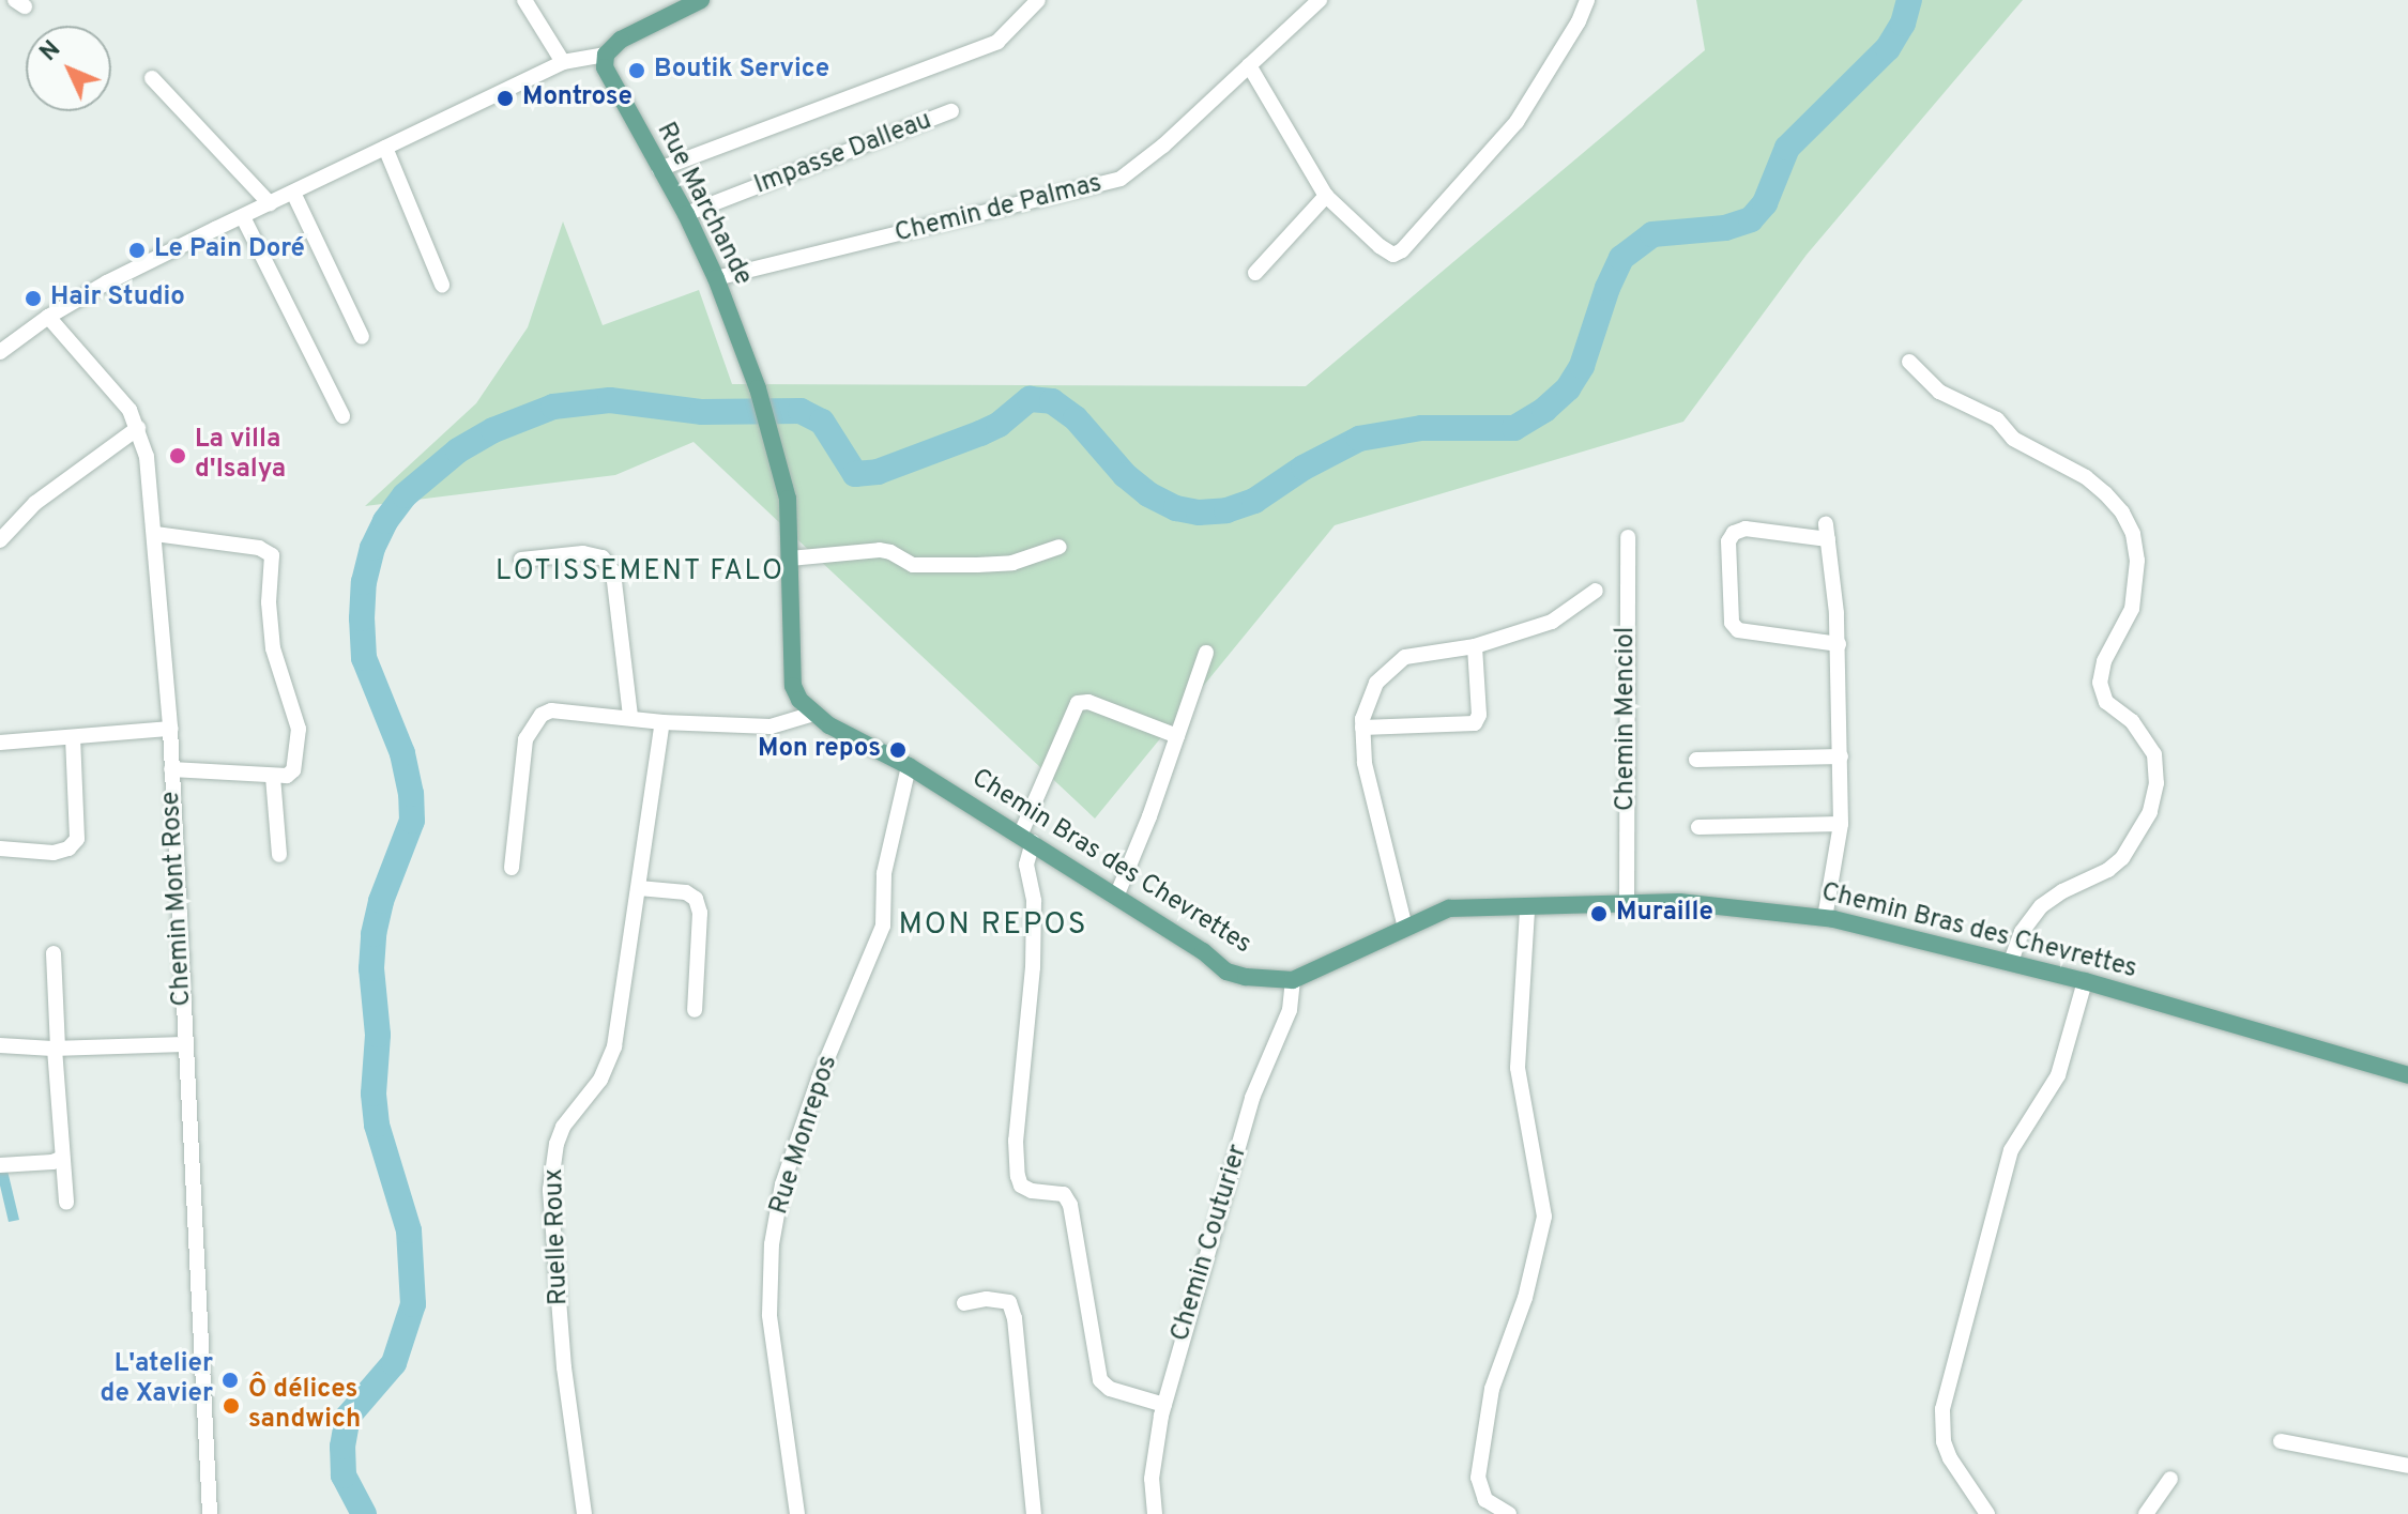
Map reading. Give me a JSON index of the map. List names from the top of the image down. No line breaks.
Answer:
{"streets":{"main road":["Rue Marchande","Chemin Bras des Chevrettes"],"street":["Impasse Dalleau","Chemin de Palmas","Chemin Menciol","Chemin Mont Rose","Rue Monrepos","Ruelle Roux","Chemin Couturier"]},"crossings":[["Impasse Dalleau","Rue Marchande"],["Rue Marchande","Chemin de Palmas"],["Chemin Menciol","Chemin Bras des Chevrettes"],["Chemin Bras des Chevrettes","Rue Monrepos"],["Chemin Bras des Chevrettes","Chemin Couturier"]],"districts":["LOTISSEMENT FALO","MON REPOS"],"places":["Boutik Service","Montrose","Le Pain Doré","Hair Studio","La villa d'Isalya","Mon repos","Muraille","L'atelier de Xavier","Ô délices sandwich"],"north":"top left"}
